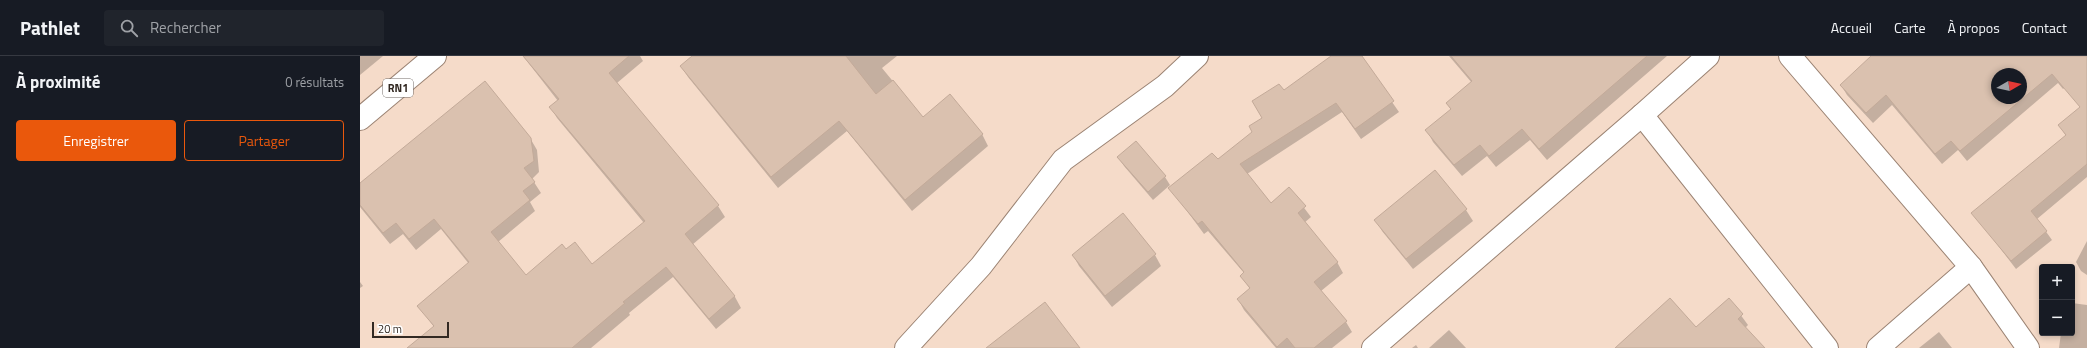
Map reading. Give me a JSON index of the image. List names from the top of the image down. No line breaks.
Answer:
{"streets":{"main road":["RN1"]},"scale_bar":"20 m","north":"right","page":{"header":"Pathlet","search":"Rechercher","nav":["Accueil","Carte","À propos","Contact"],"heading":["À proximité","0 résultats"],"buttons":["Enregistrer","Partager"],"map_buttons":["+","−"],"scale":"20 m"}}
